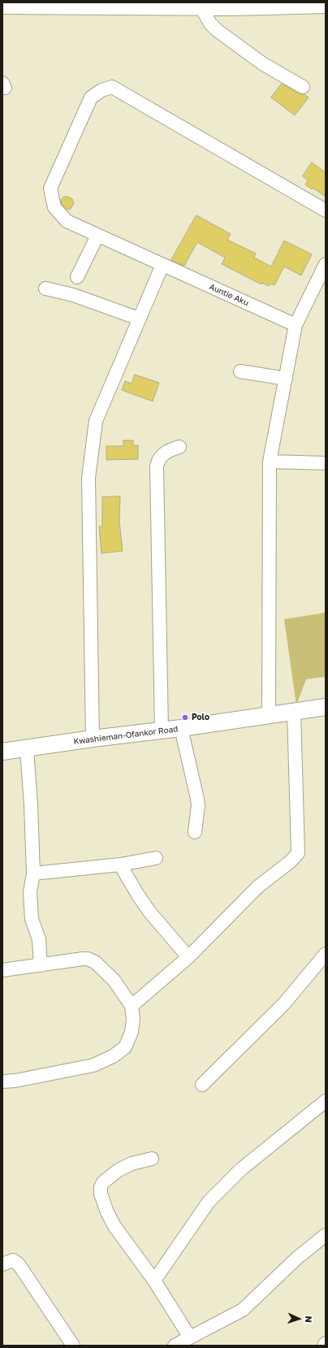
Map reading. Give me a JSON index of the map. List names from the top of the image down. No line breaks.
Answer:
{"streets":{"main road":["Kwashieman-Ofankor Road"],"street":["Auntie Aku"]},"places":["Polo"],"north":"right"}
